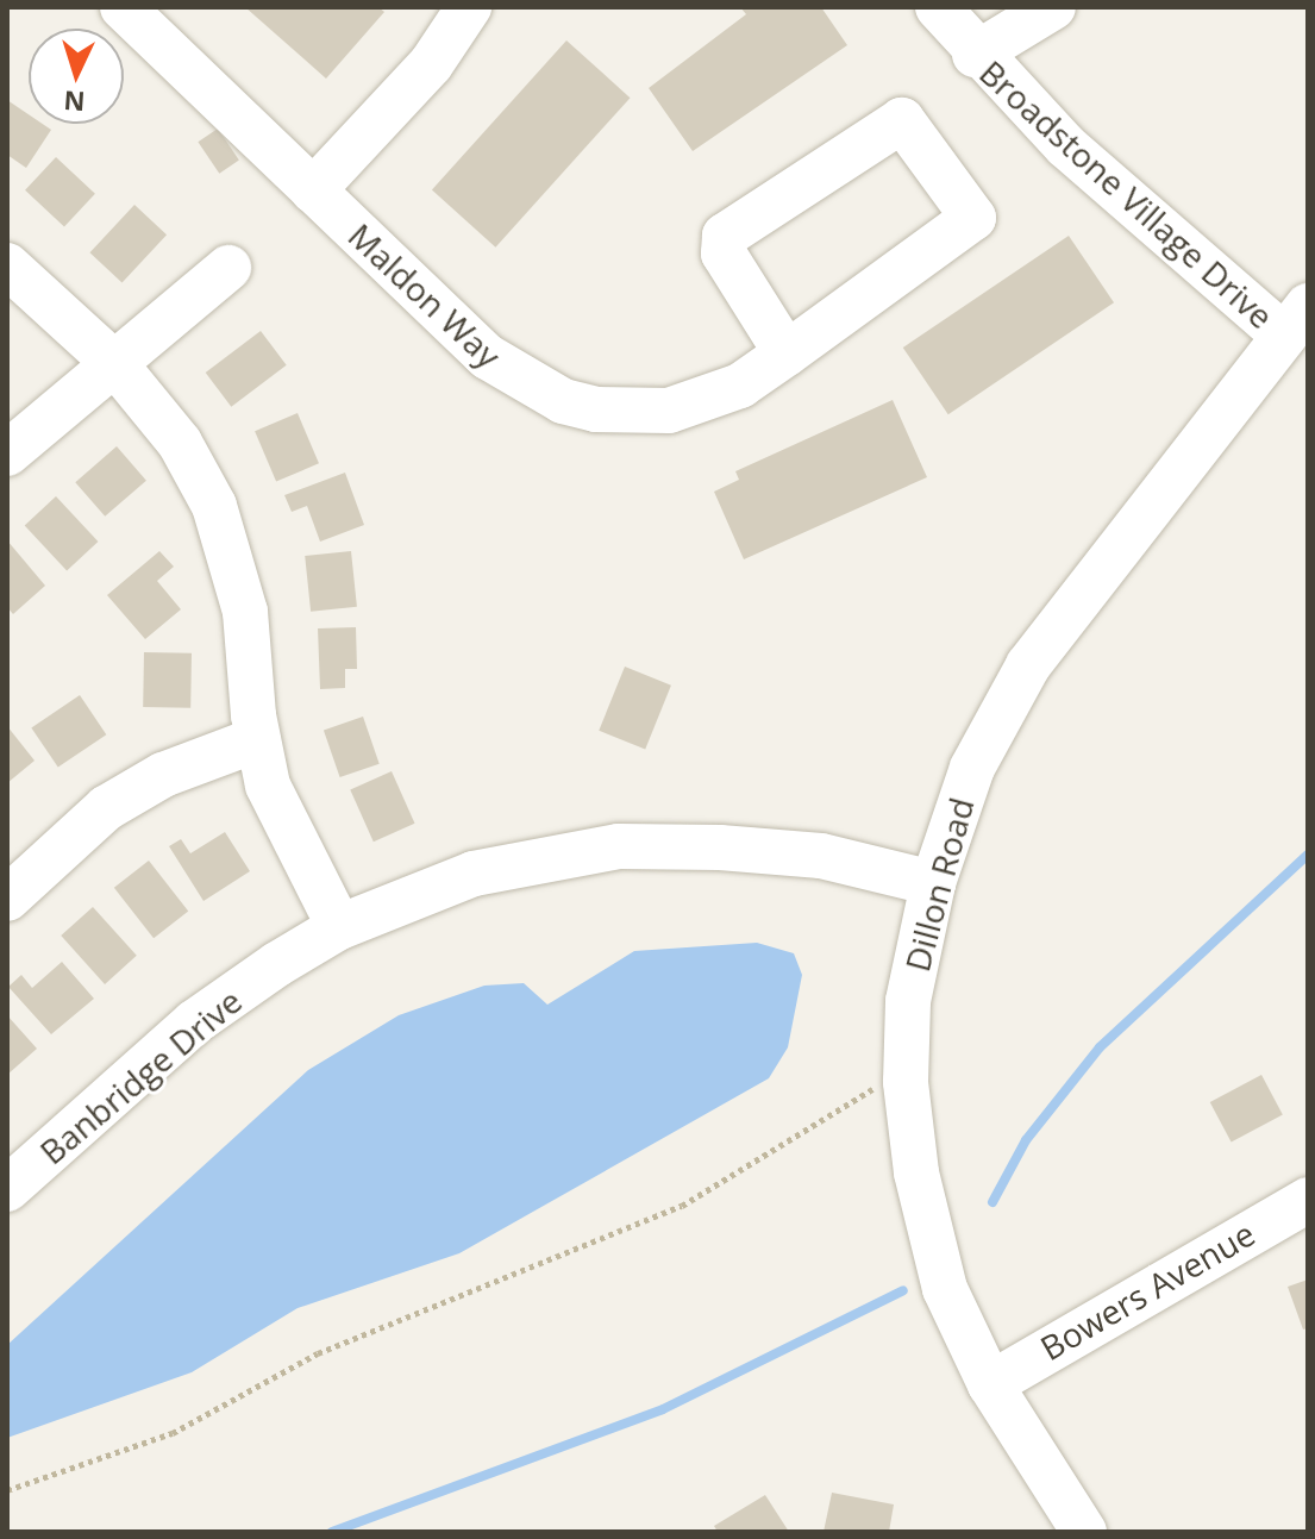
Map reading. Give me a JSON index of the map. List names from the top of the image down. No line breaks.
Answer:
{"streets":{"street":["Broadstone Village Drive","Maldon Way","Dillon Road","Banbridge Drive","Bowers Avenue"]},"crossings":[["Broadstone Village Drive","Dillon Road"],["Dillon Road","Banbridge Drive"],["Dillon Road","Bowers Avenue"]],"north":"bottom"}
